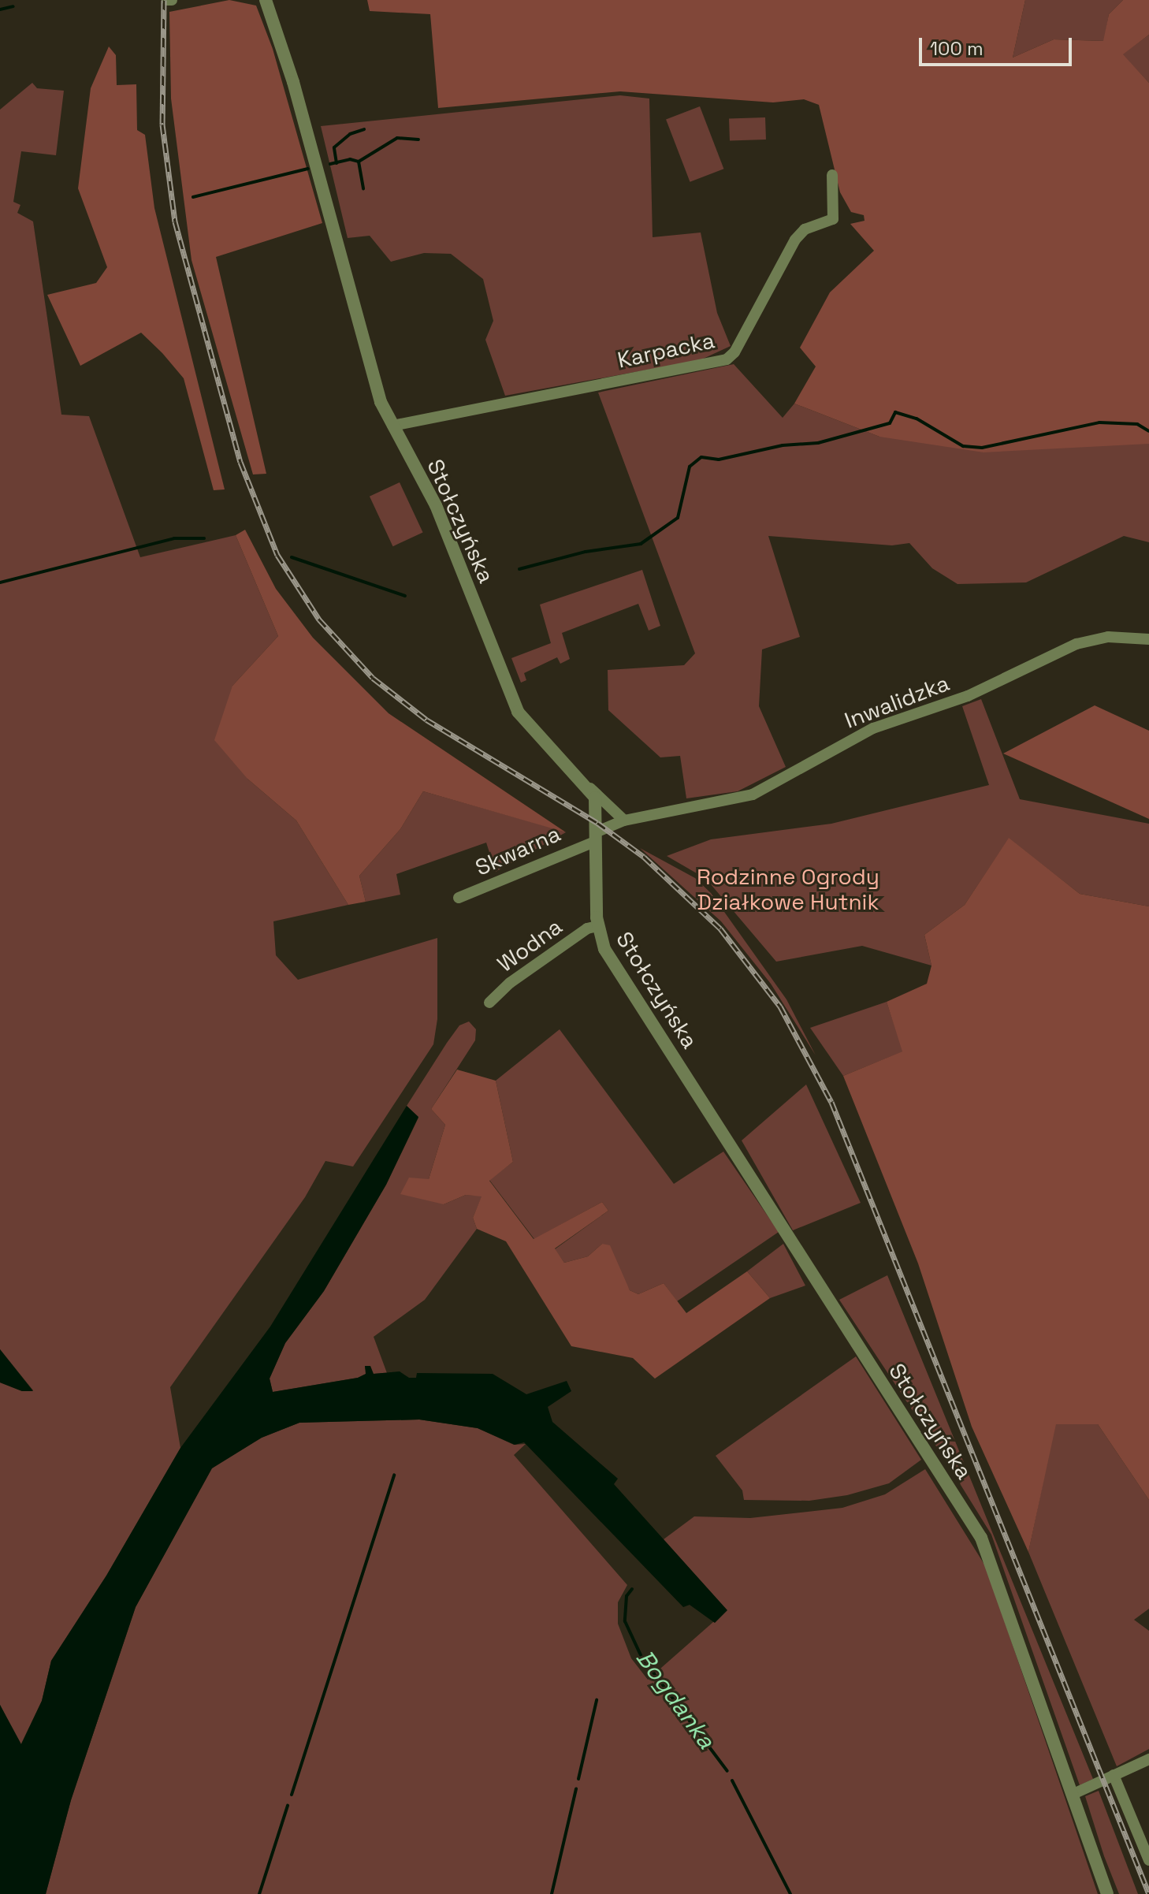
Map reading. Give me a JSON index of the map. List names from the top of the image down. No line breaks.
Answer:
{"streets":{"street":["Karpacka","Stołczyńska","Inwalidzka","Skwarna","Wodna"]},"crossings":[["Karpacka","Stołczyńska"],["Stołczyńska","Inwalidzka"],["Stołczyńska","Skwarna"],["Stołczyńska","Wodna"],["Inwalidzka","Skwarna"]],"water":["Bogdanka"],"parks":["Rodzinne Ogrody Działkowe Hutnik"],"scale_bar":"100 m"}
